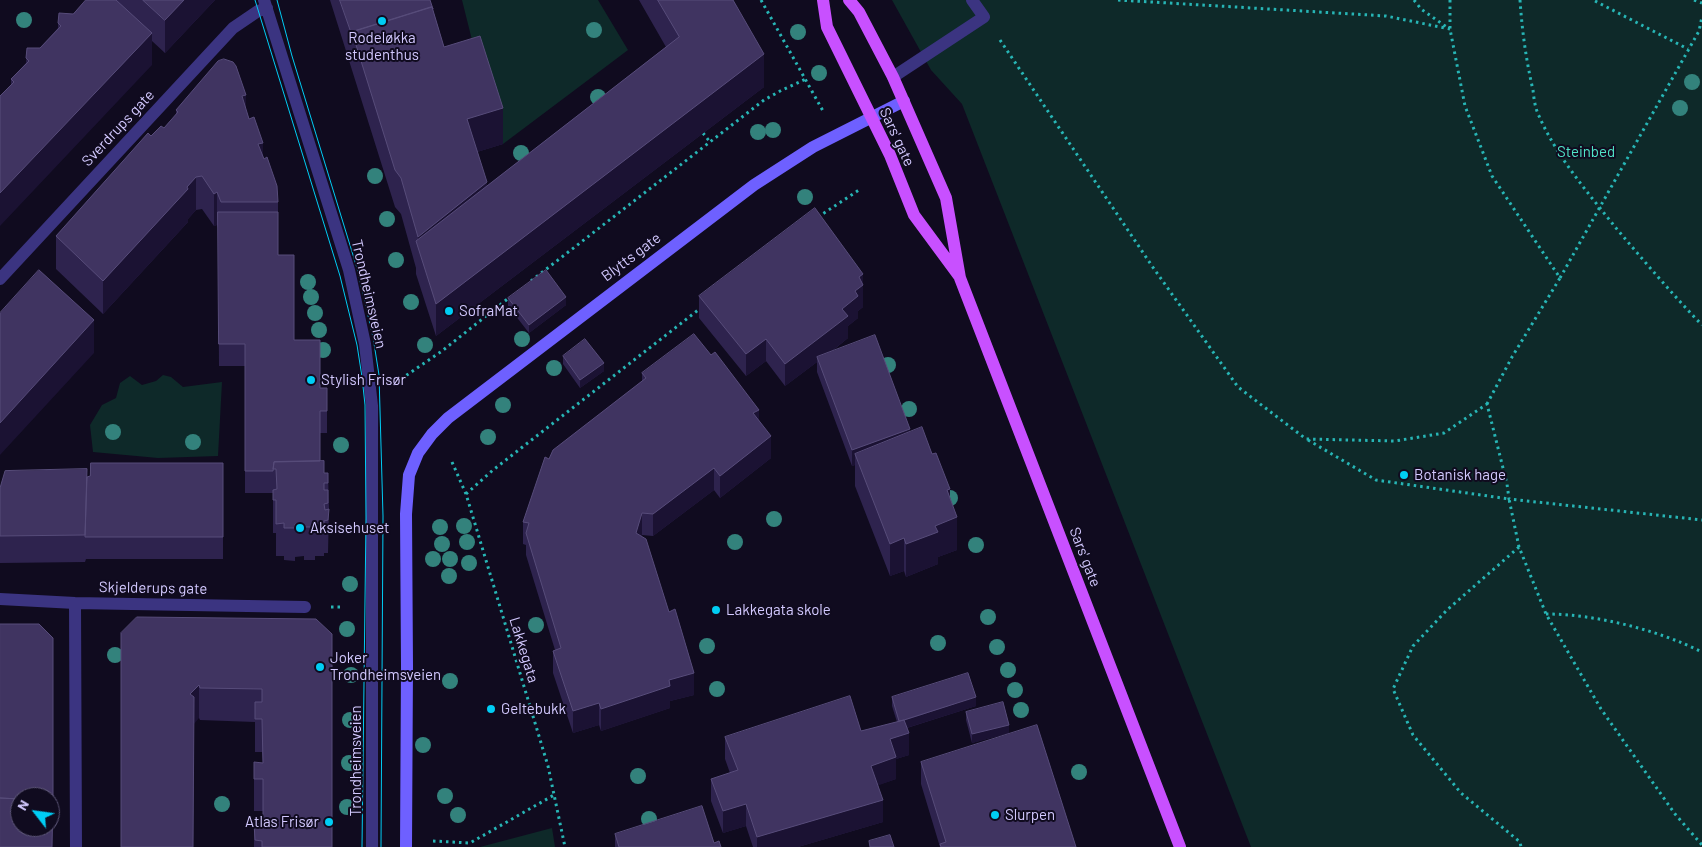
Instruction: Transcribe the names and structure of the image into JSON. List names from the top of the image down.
{
  "streets": {
    "main road": ["Sars' gate"],
    "street": [
      "Sverdrups gate",
      "Blytts gate",
      "Trondheimsveien",
      "Skjelderups gate"
    ],
    "path": ["Lakkegata"]
  },
  "crossings": [
    ["Sverdrups gate", "Trondheimsveien"],
    ["Sars' gate", "Blytts gate"]
  ],
  "parks": ["Steinbed"],
  "places": [
    "Rodeløkka studenthus",
    "SofraMat",
    "Stylish Frisør",
    "Botanisk hage",
    "Aksisehuset",
    "Lakkegata skole",
    "Joker Trondheimsveien",
    "Geltebukk",
    "Slurpen",
    "Atlas Frisør"
  ],
  "north": "top left"
}
